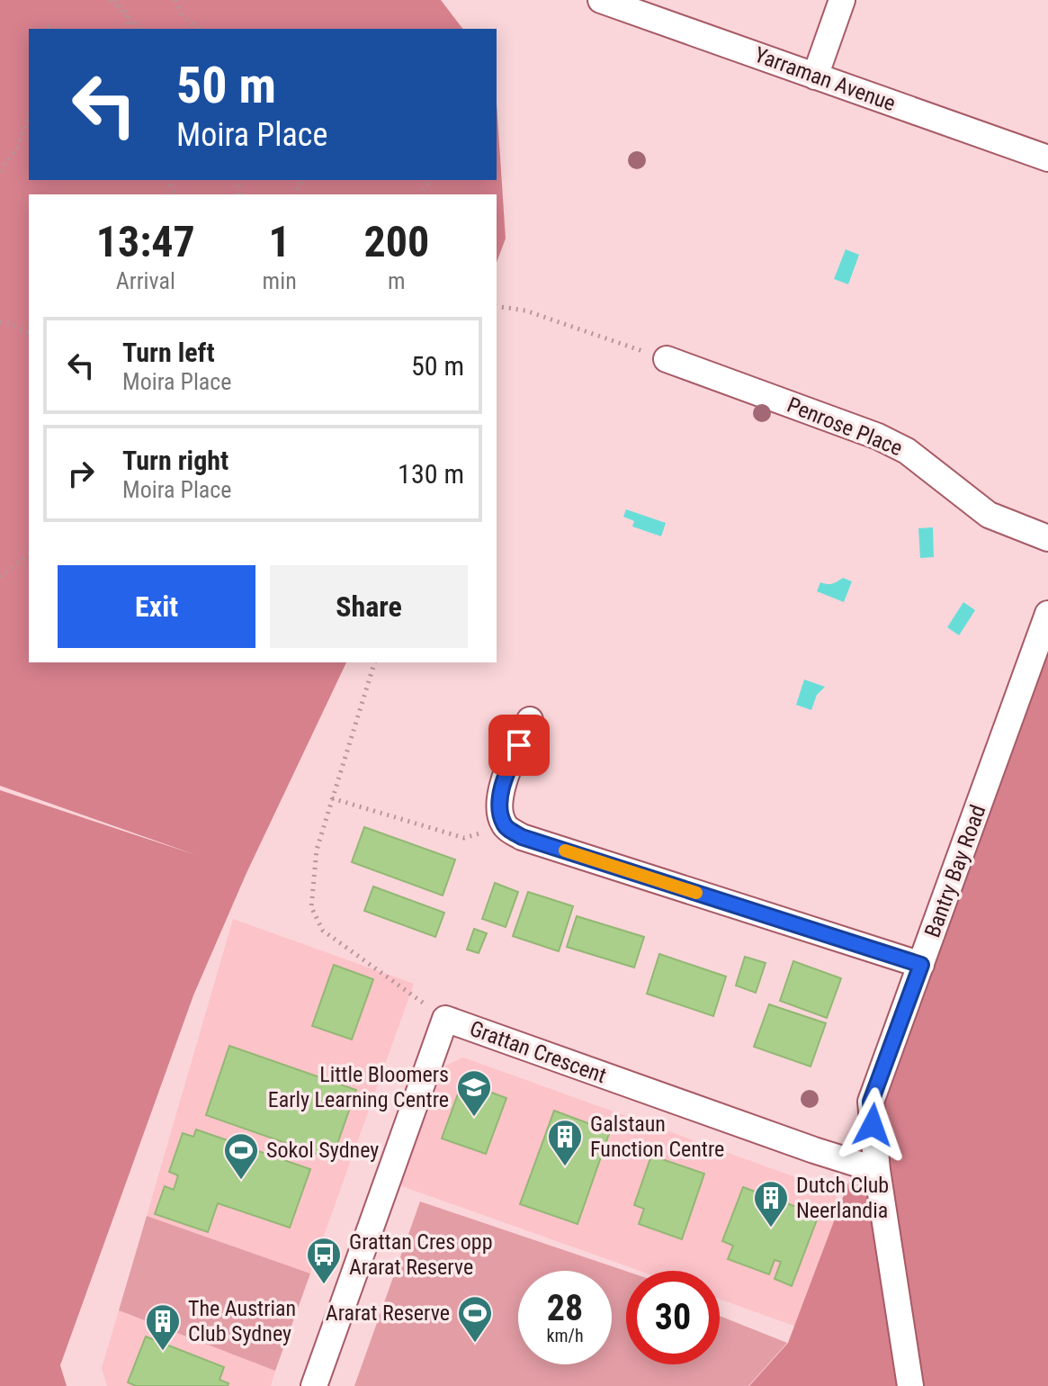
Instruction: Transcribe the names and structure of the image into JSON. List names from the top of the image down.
{
  "streets": {
    "street": [
      "Yarraman Avenue",
      "Penrose Place",
      "Bantry Bay Road",
      "Grattan Crescent"
    ]
  },
  "crossings": [
    ["Bantry Bay Road", "Grattan Crescent"]
  ],
  "places": {
    "school or university": ["Little Bloomers Early Learning Centre"],
    "building": ["Galstaun Function Centre", "Dutch Club Neerlandia", "The Austrian Club Sydney"],
    "sports": ["Sokol Sydney", "Ararat Reserve"],
    "bus stop": ["Grattan Cres opp Ararat Reserve"]
  },
  "page": {
    "turn": ["50 m", "Moira Place"],
    "eta": [
      "13:47",
      "Arrival",
      "1",
      "min",
      "200",
      "m"
    ],
    "list": [
      {
        "name": "Turn left",
        "note": "Moira Place",
        "value": "50 m"
      },
      {
        "name": "Turn right",
        "note": "Moira Place",
        "value": "130 m"
      }
    ],
    "buttons": ["Exit", "Share"],
    "speed": "28 km/h",
    "limit": "30"
  }
}
